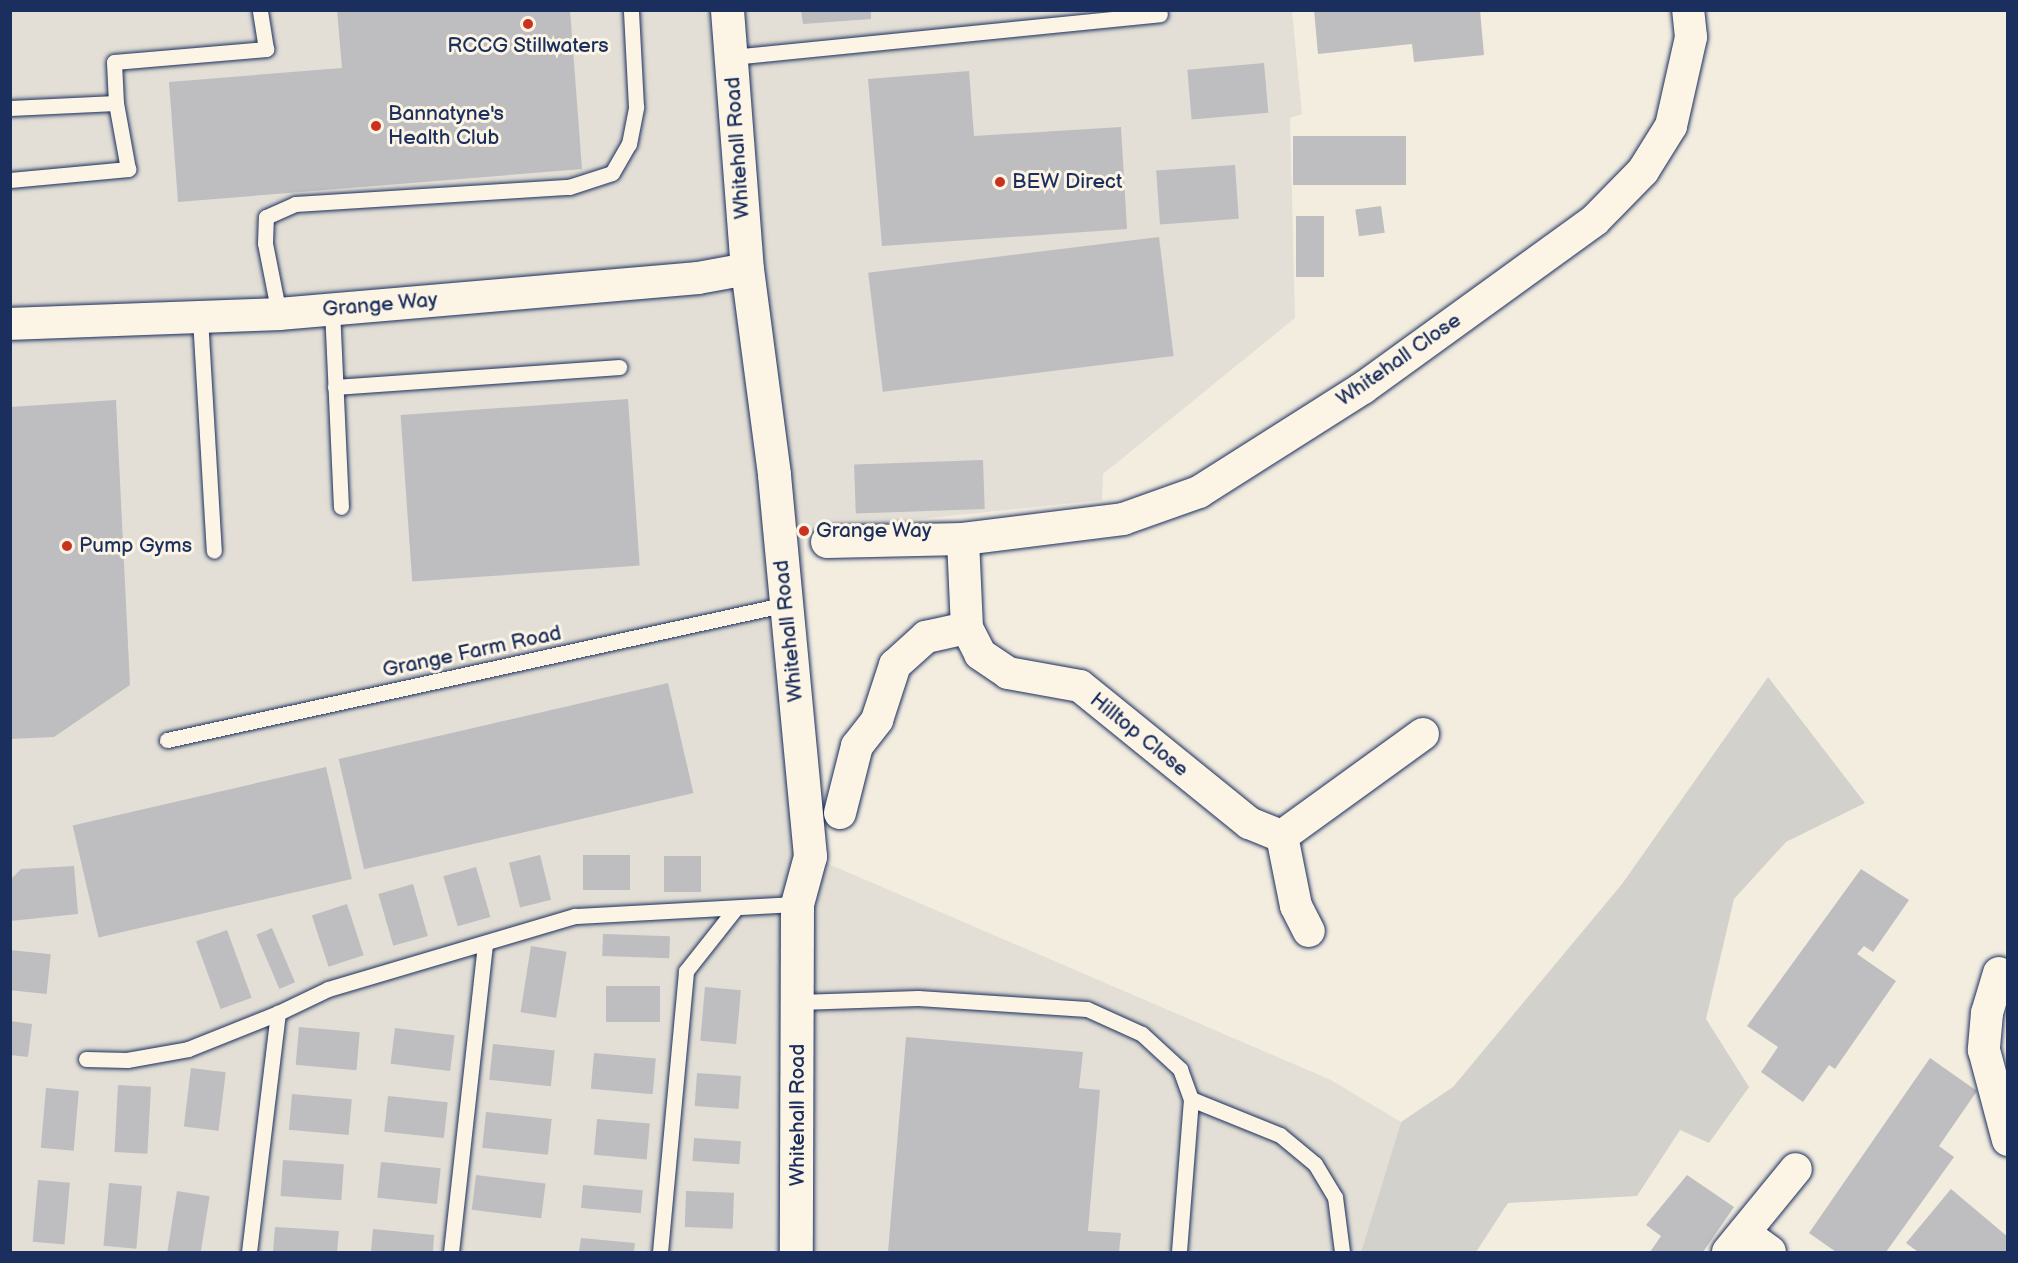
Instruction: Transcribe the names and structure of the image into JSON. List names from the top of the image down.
{
  "streets": {
    "street": [
      "Whitehall Road",
      "Grange Way",
      "Whitehall Close",
      "Hilltop Close"
    ],
    "lane": ["Grange Farm Road"]
  },
  "crossings": [
    ["Whitehall Road", "Grange Way"],
    ["Whitehall Road", "Grange Farm Road"]
  ],
  "places": [
    "RCCG Stillwaters",
    "Bannatyne's Health Club",
    "BEW Direct",
    "Grange Way",
    "Pump Gyms"
  ]
}
